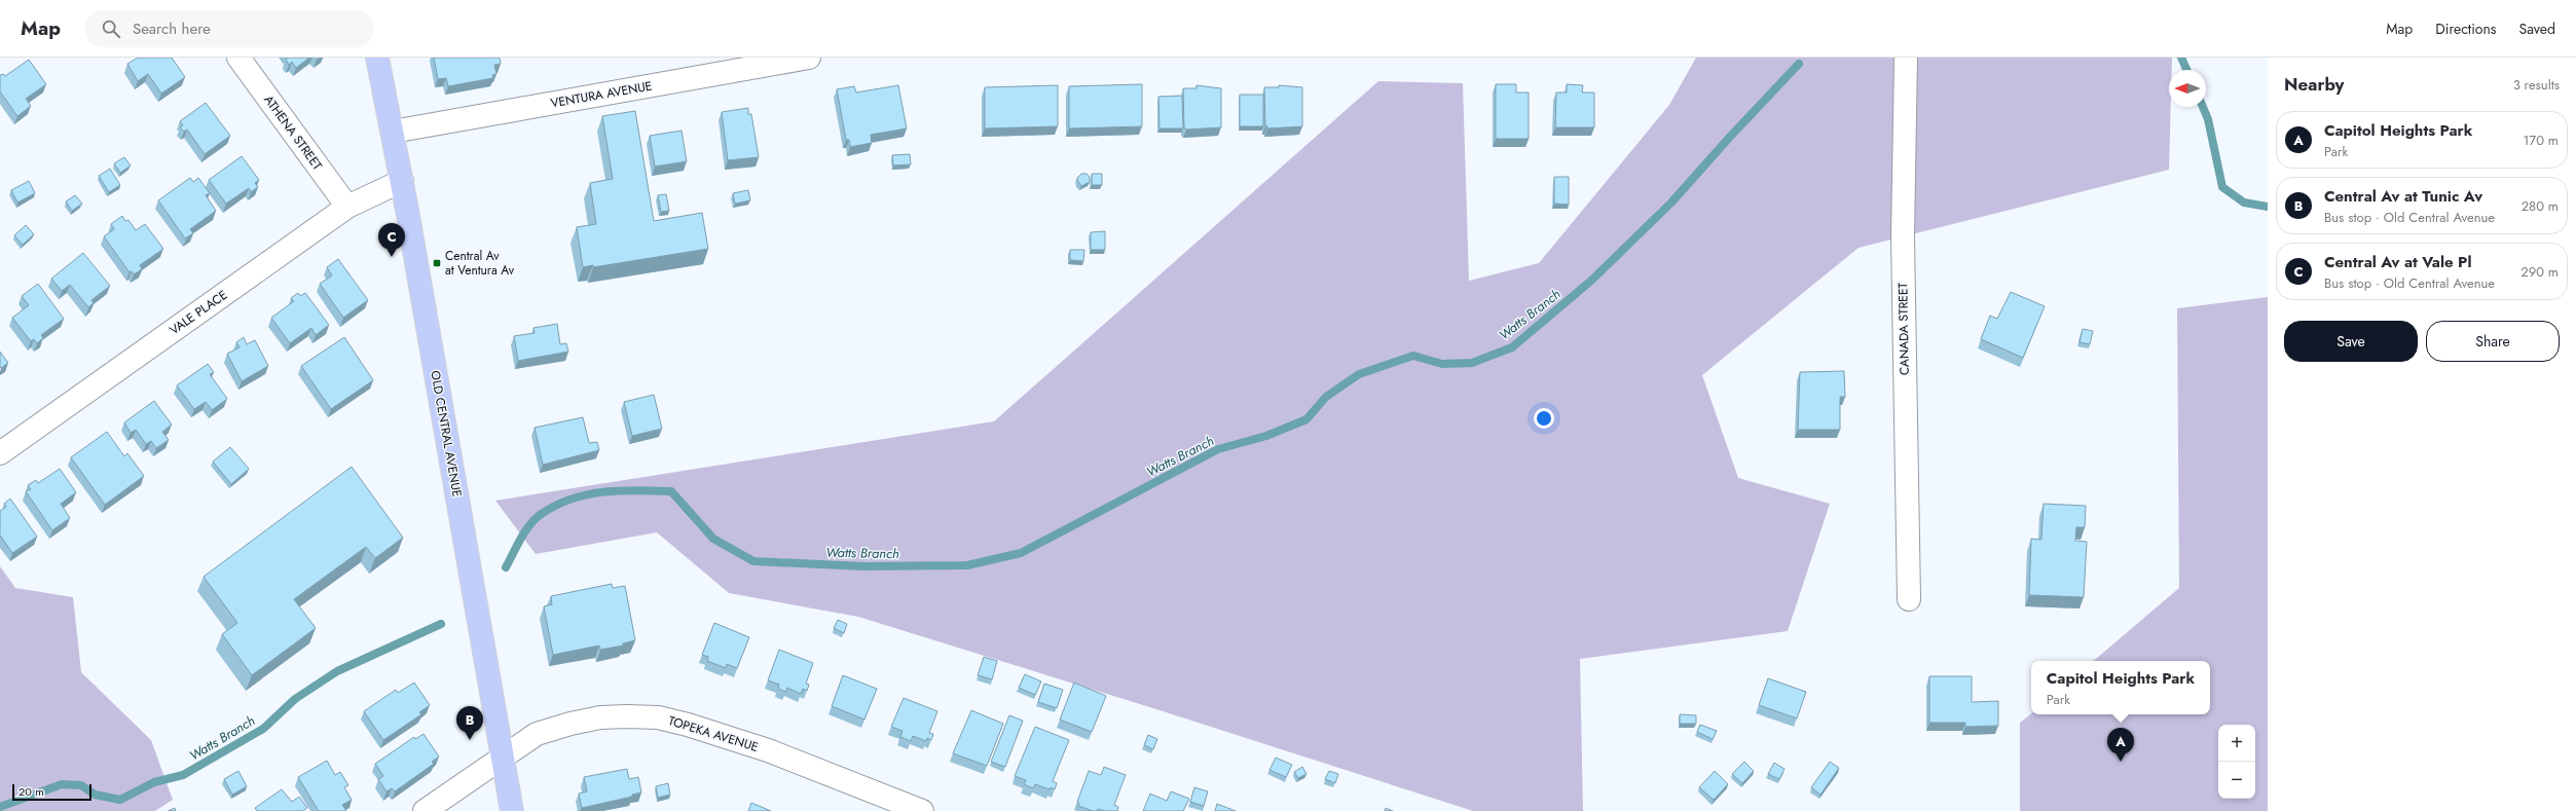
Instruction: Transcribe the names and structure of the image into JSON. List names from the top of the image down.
{
  "streets": {
    "main road": ["OLD CENTRAL AVENUE"],
    "street": [
      "VENTURA AVENUE",
      "ATHENA STREET",
      "VALE PLACE",
      "CANADA STREET",
      "TOPEKA AVENUE"
    ]
  },
  "crossings": [
    ["VENTURA AVENUE", "OLD CENTRAL AVENUE"],
    ["ATHENA STREET", "VALE PLACE"],
    ["VALE PLACE", "OLD CENTRAL AVENUE"],
    ["OLD CENTRAL AVENUE", "TOPEKA AVENUE"]
  ],
  "water": ["Watts Branch"],
  "places": {
    "transit": ["Central Av at Ventura Av"]
  },
  "scale_bar": "20 m",
  "north": "left",
  "page": {
    "header": "Map",
    "search": "Search here",
    "nav": ["Map", "Directions", "Saved"],
    "heading": ["Nearby", "3 results"],
    "list": [
      {
        "mark": "A",
        "name": "Capitol Heights Park",
        "note": "Park",
        "value": "170 m"
      },
      {
        "mark": "B",
        "name": "Central Av at Tunic Av",
        "note": "Bus stop · Old Central Avenue",
        "value": "280 m"
      },
      {
        "mark": "C",
        "name": "Central Av at Vale Pl",
        "note": "Bus stop · Old Central Avenue",
        "value": "290 m"
      }
    ],
    "pins": ["C", "B", "A"],
    "buttons": ["Save", "Share"],
    "popup": ["Capitol Heights Park", "Park"],
    "map_buttons": ["+", "−"],
    "scale": "20 m"
  }
}
